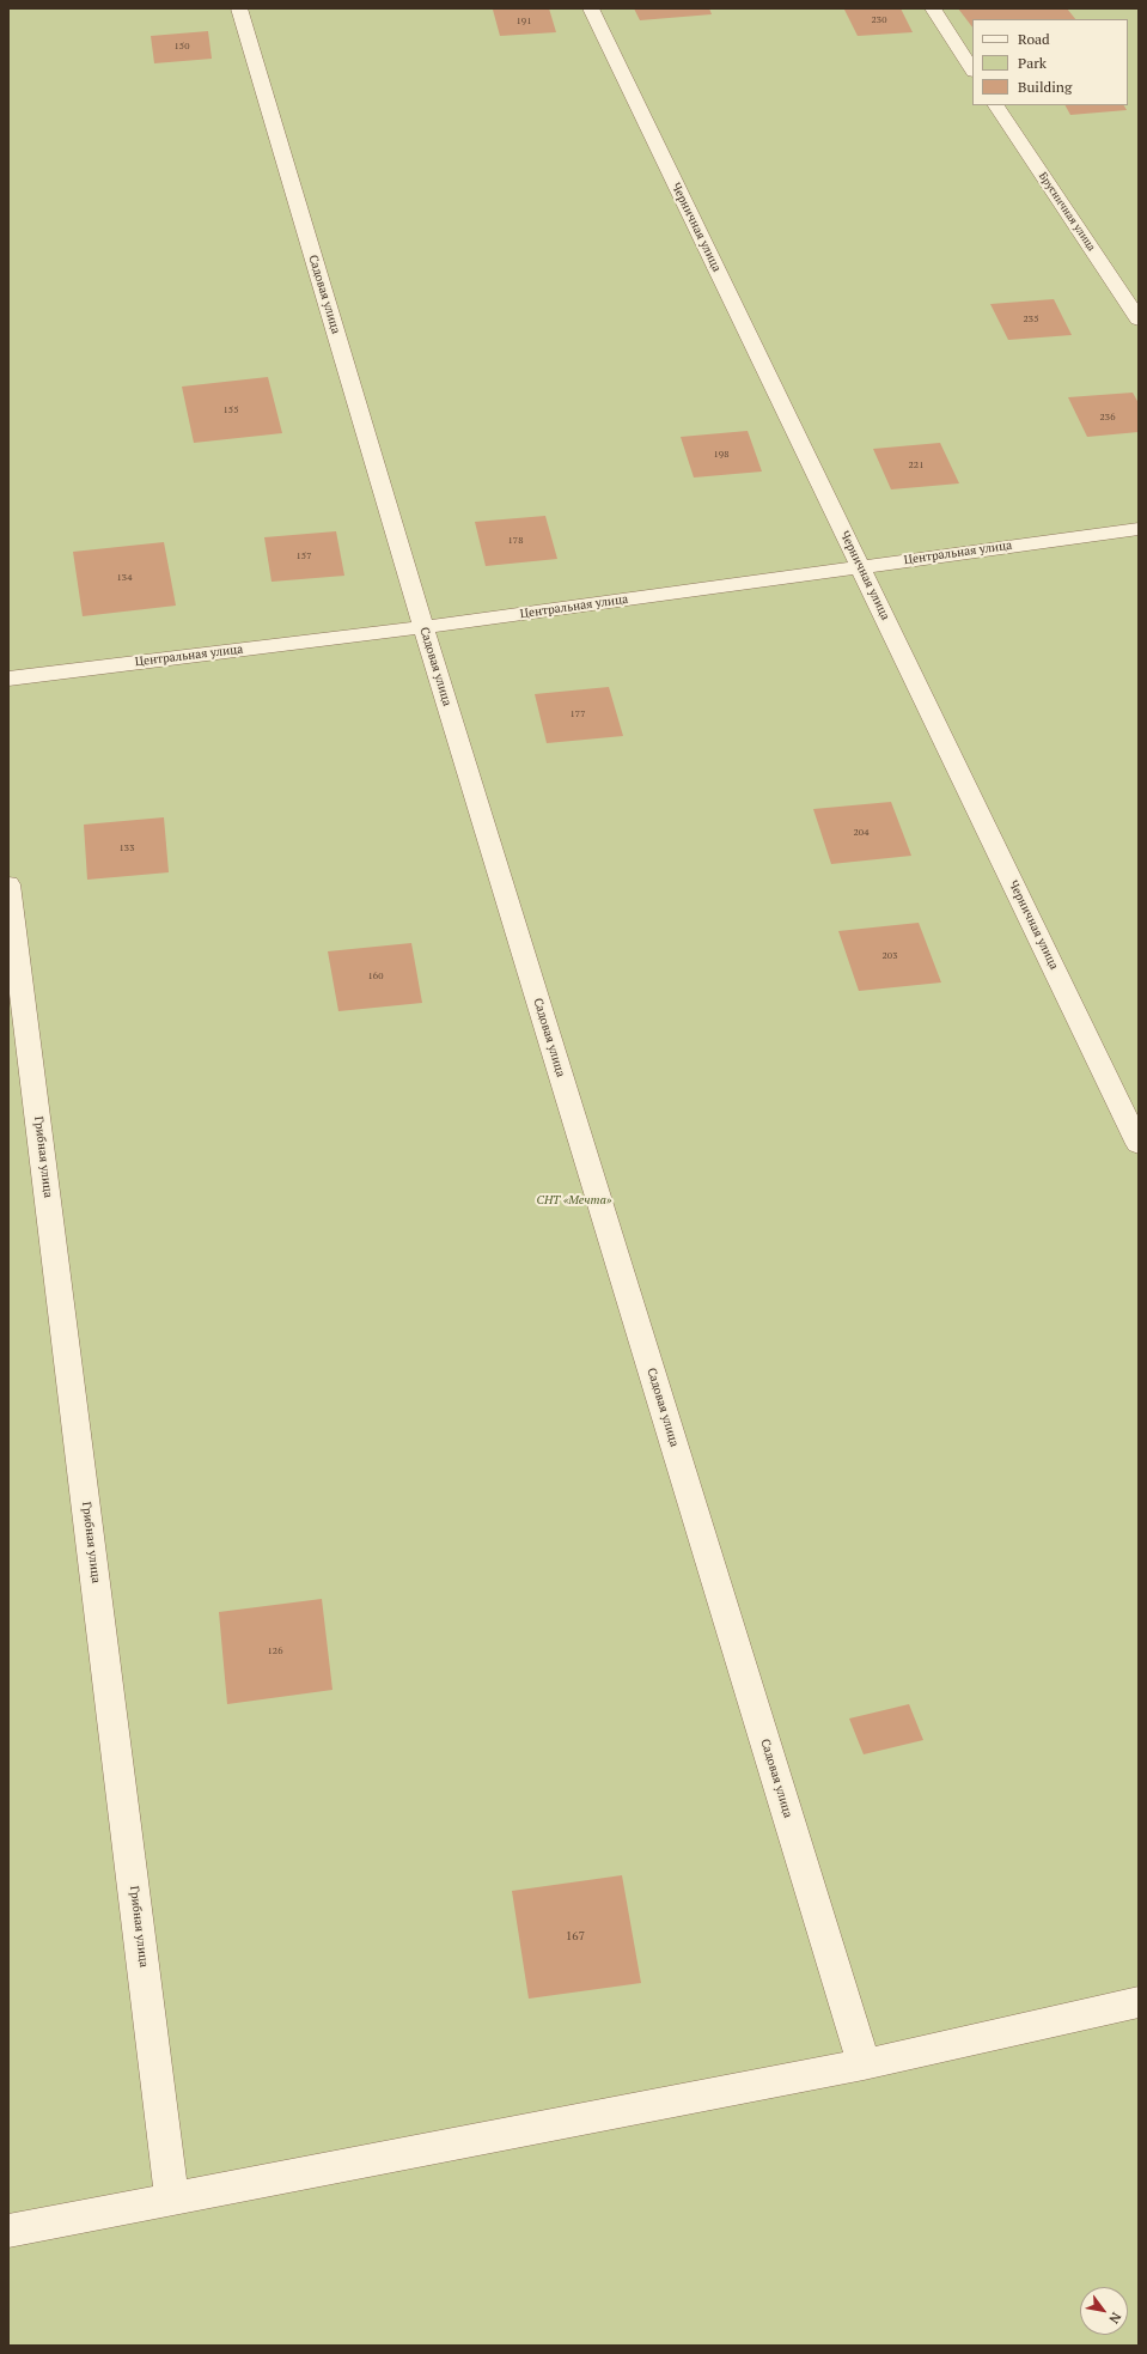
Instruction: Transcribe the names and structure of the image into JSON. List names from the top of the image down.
{
  "streets": {
    "street": [
      "Брусничная улица",
      "Черничная улица",
      "Садовая улица",
      "Центральная улица",
      "Грибная улица"
    ]
  },
  "crossings": [
    ["Черничная улица", "Центральная улица"],
    ["Садовая улица", "Центральная улица"]
  ],
  "parks": ["СНТ «Мечта»"],
  "house_numbers": [
    "230",
    "191",
    "150",
    "235",
    "155",
    "236",
    "198",
    "221",
    "178",
    "157",
    "134",
    "177",
    "204",
    "133",
    "203",
    "160",
    "126",
    "167"
  ],
  "legend": ["Road", "Park", "Building"],
  "north": "bottom right"
}
